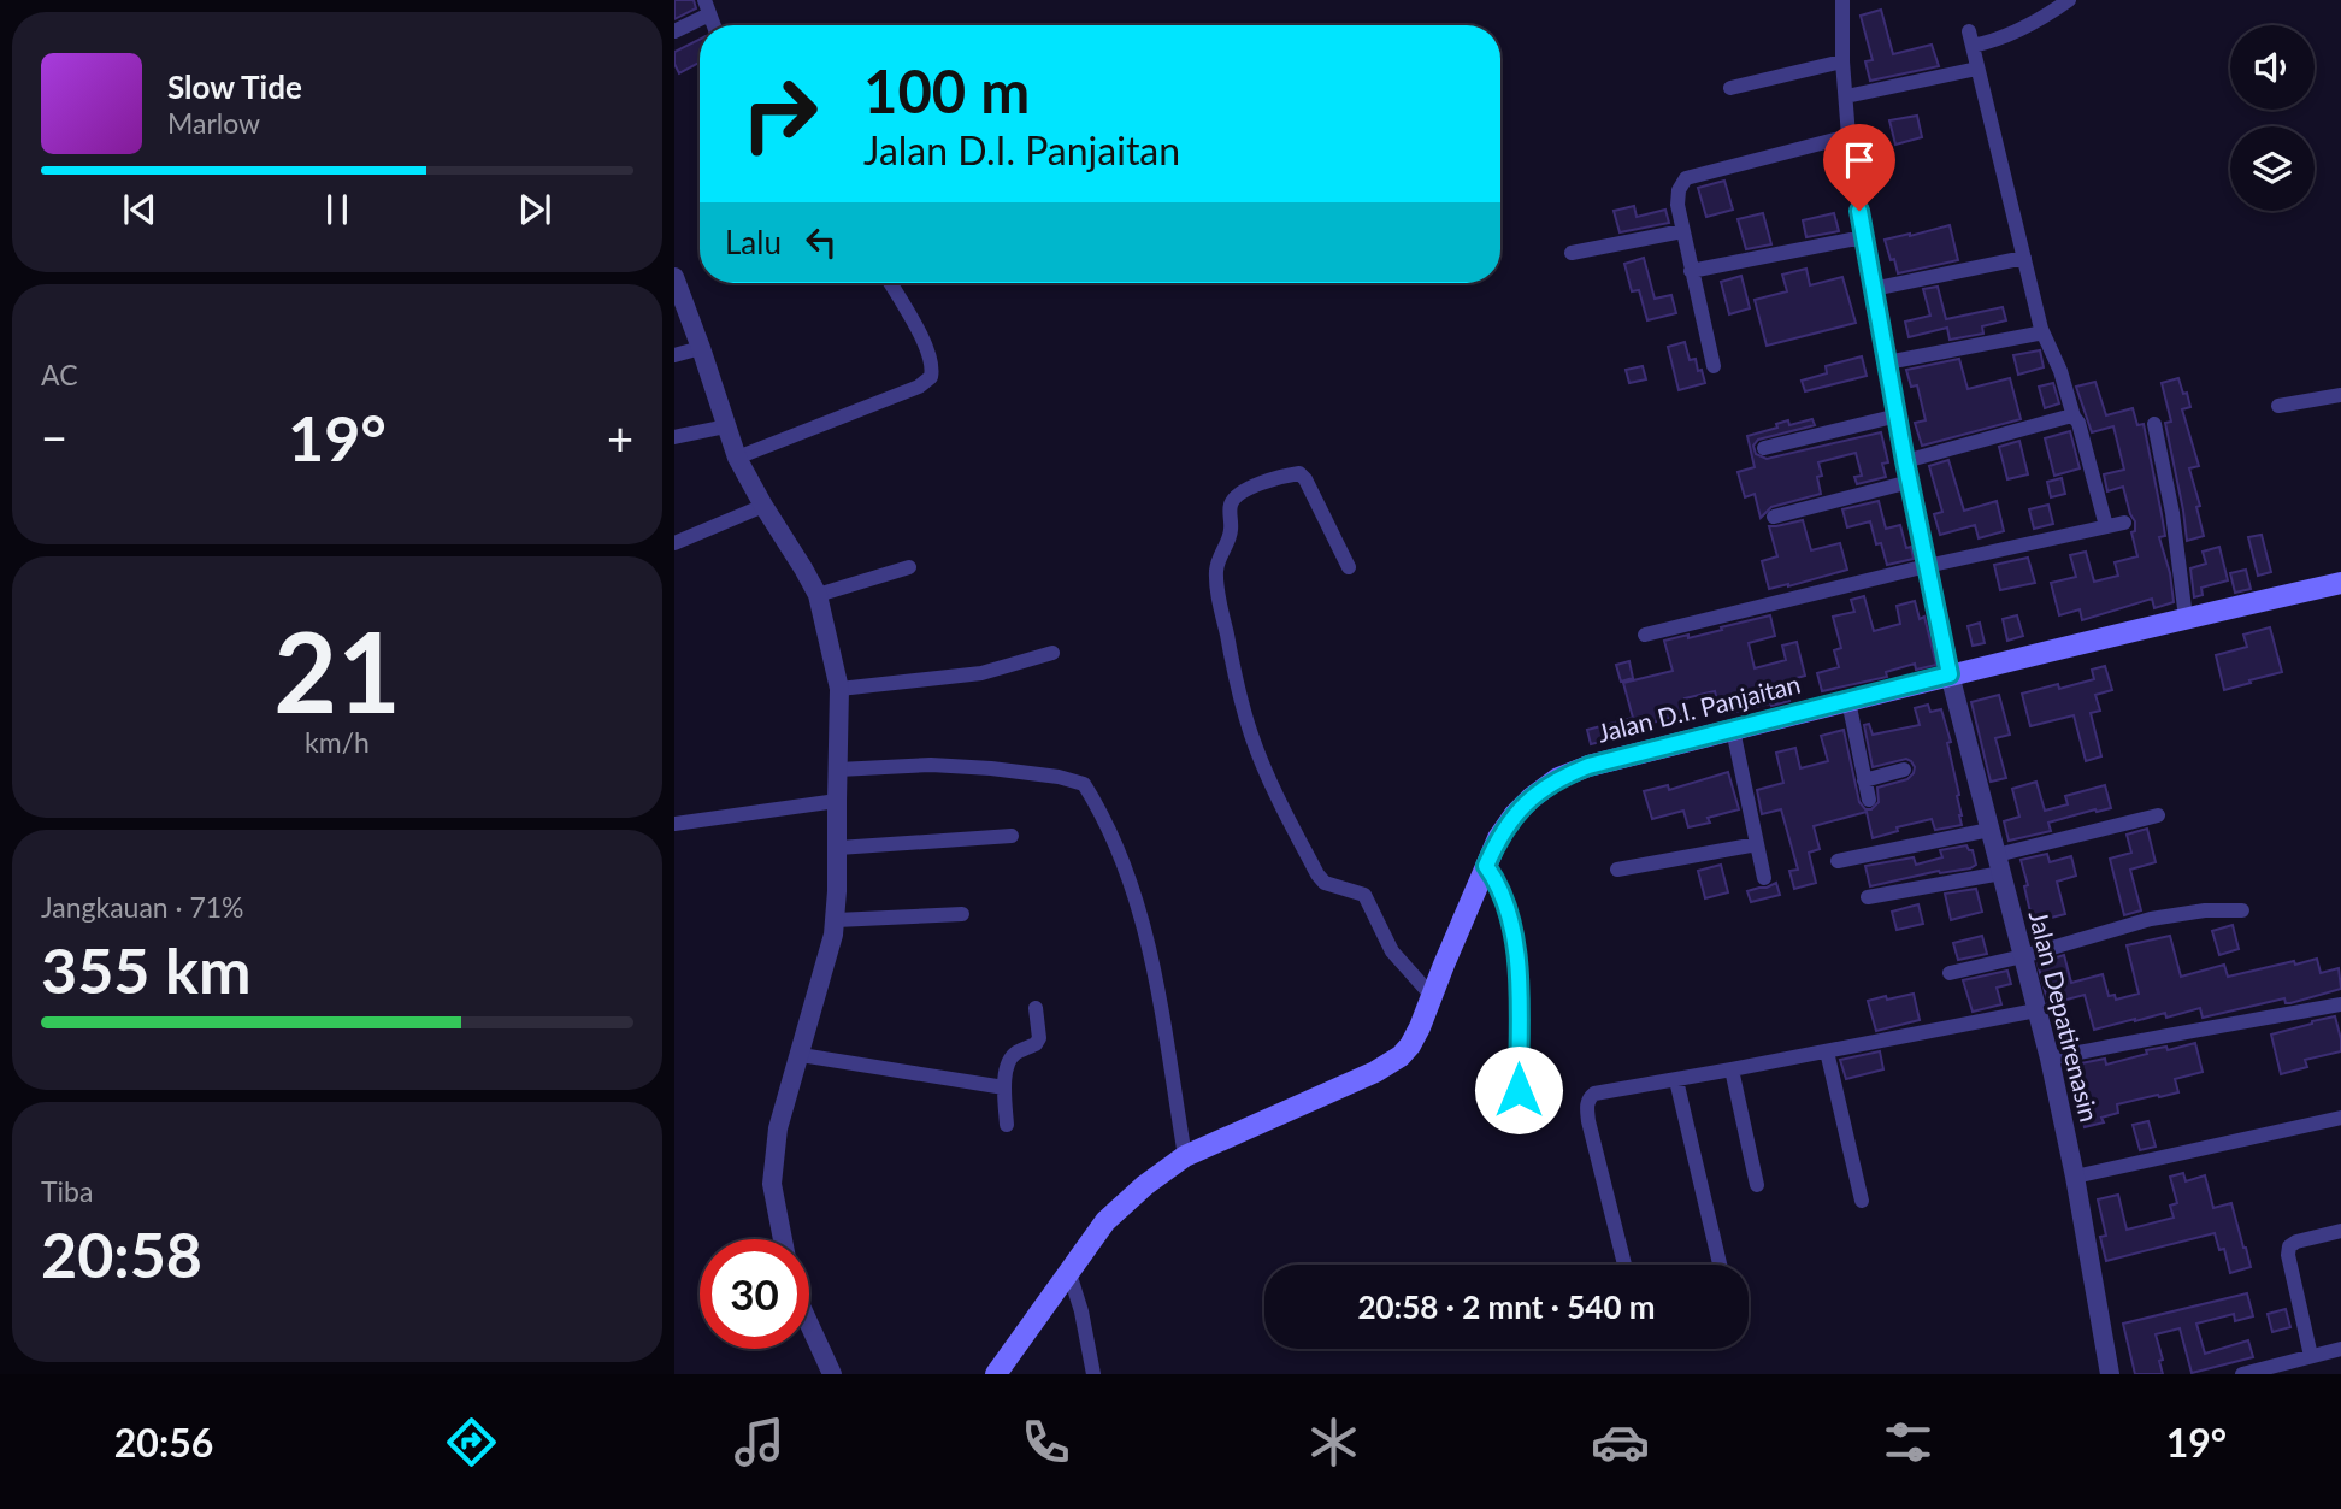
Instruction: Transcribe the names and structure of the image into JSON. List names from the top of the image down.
{
  "streets": {
    "main road": ["Jalan D.I. Panjaitan"],
    "street": ["Jalan Depatirenasin"]
  },
  "crossings": [
    ["Jalan D.I. Panjaitan", "Jalan Depatirenasin"]
  ],
  "page": {
    "turn": ["100 m", "Jalan D.I. Panjaitan"],
    "song": ["Slow Tide", "Marlow"],
    "then": "Lalu",
    "tile": [
      "AC",
      ["21", "km/h"],
      ["Jangkauan · 71%", "355 km"],
      ["Tiba", "20:58"]
    ],
    "heat": ["−", "19°", "+"],
    "limit": "30",
    "trip": "20:58 · 2 mnt · 540 m",
    "tabs": ["20:56", "19°"]
  }
}
